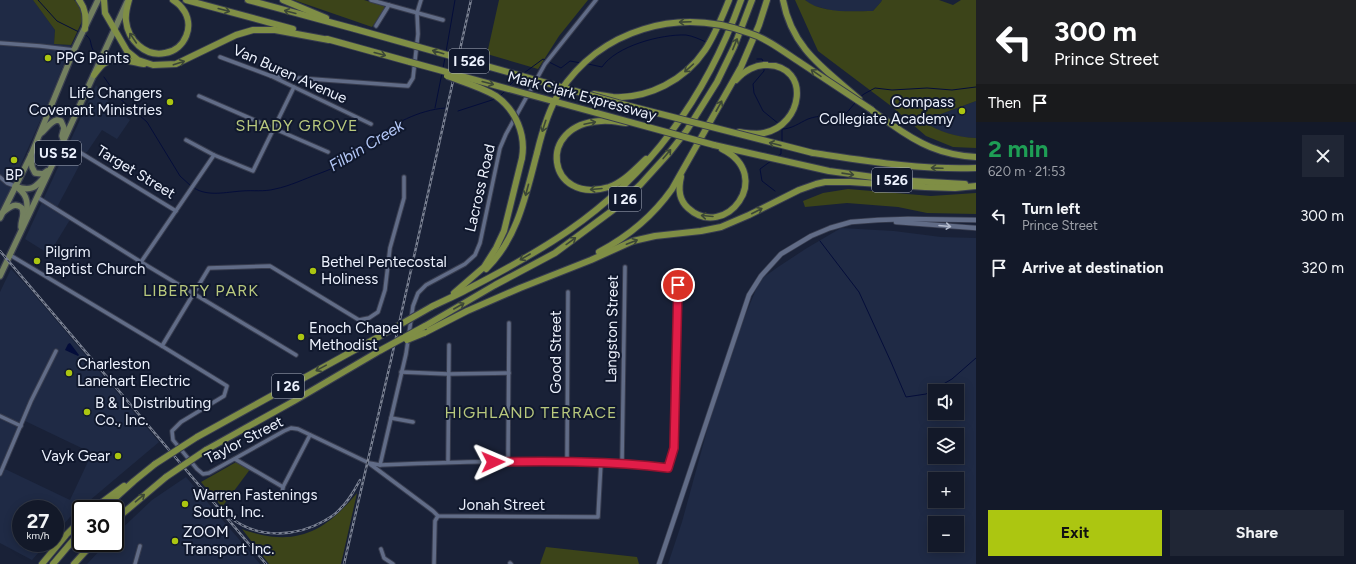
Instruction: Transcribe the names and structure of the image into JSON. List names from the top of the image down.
{
  "streets": {
    "highway": ["I 526", "Mark Clark Expressway", "I 26"],
    "main road": ["US 52"],
    "street": [
      "Van Buren Avenue",
      "Target Street",
      "Lacross Road",
      "Langston Street",
      "Good Street",
      "Taylor Street",
      "Jonah Street"
    ]
  },
  "crossings": [
    ["US 52", "Target Street"],
    ["US 52", "Taylor Street"],
    ["Lacross Road", "Taylor Street"],
    ["Langston Street", "Taylor Street"],
    ["Good Street", "Taylor Street"],
    ["Taylor Street", "Jonah Street"]
  ],
  "districts": ["SHADY GROVE", "LIBERTY PARK", "HIGHLAND TERRACE"],
  "water": ["Filbin Creek"],
  "places": [
    "PPG Paints",
    "Life Changers Covenant Ministries",
    "Compass Collegiate Academy",
    "BP",
    "Pilgrim Baptist Church",
    "Bethel Pentecostal Holiness",
    "Enoch Chapel Methodist",
    "Charleston Lanehart Electric",
    "B & L Distributing Co., Inc.",
    "Vayk Gear",
    "Warren Fastenings South, Inc.",
    "ZOOM Transport Inc."
  ],
  "page": {
    "turn": ["300 m", "Prince Street"],
    "then": "Then",
    "heading": ["2 min", "620 m · 21:53"],
    "list": [
      {
        "name": "Turn left",
        "note": "Prince Street",
        "value": "300 m"
      },
      {
        "name": "Arrive at destination",
        "value": "320 m"
      }
    ],
    "map_buttons": ["+", "−"],
    "speed": "27 km/h",
    "limit": "30",
    "buttons": ["Exit", "Share"]
  }
}
